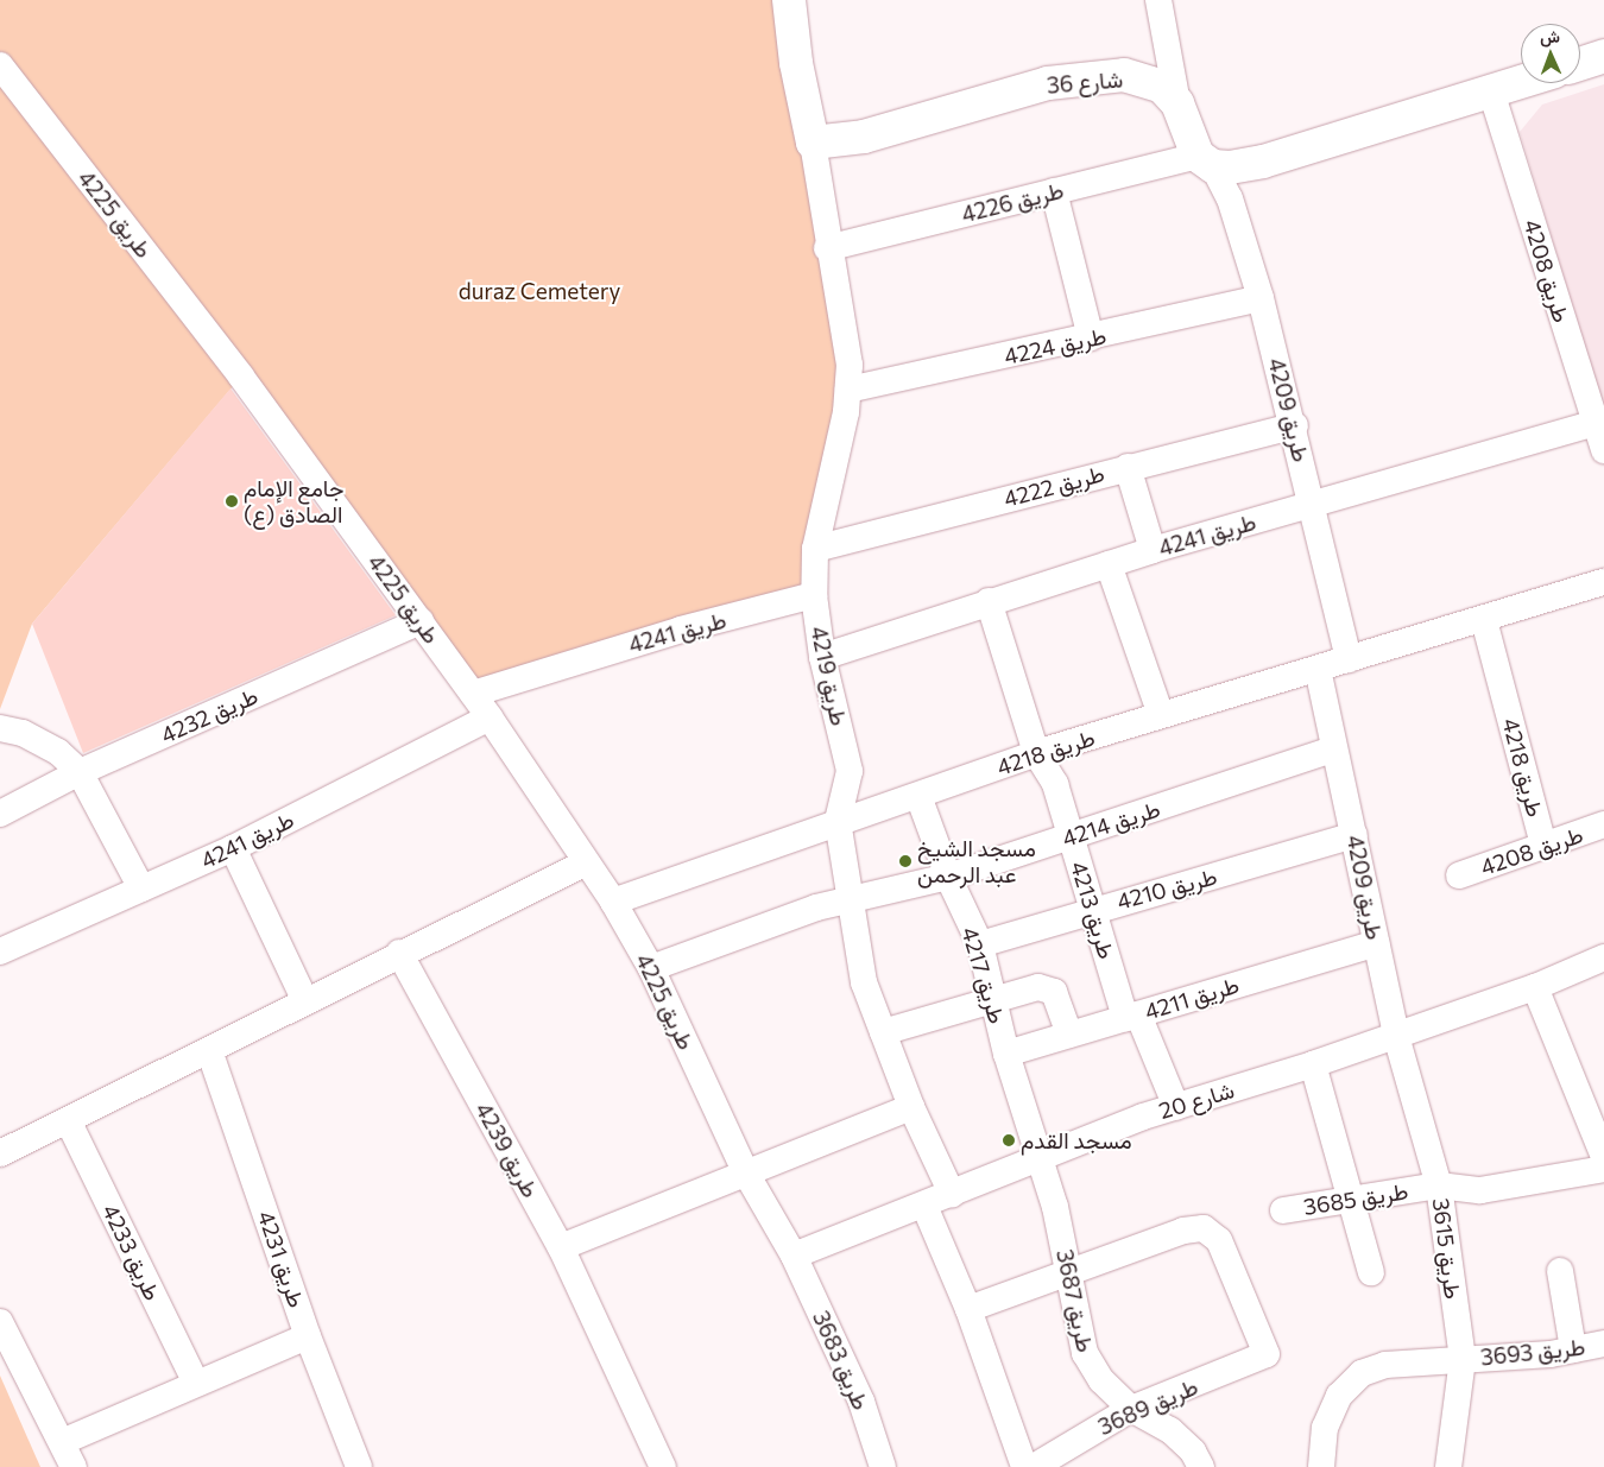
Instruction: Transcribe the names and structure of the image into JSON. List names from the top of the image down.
{
  "streets": {
    "street": [
      "شارع 36",
      "طريق 4226",
      "طريق 4225",
      "طريق 4208",
      "طريق 4224",
      "طريق 4209",
      "طريق 4222",
      "طريق 4241",
      "طريق 4219",
      "طريق 4232",
      "طريق 4218",
      "طريق 4214",
      "طريق 4210",
      "طريق 4213",
      "طريق 4217",
      "طريق 4211",
      "شارع 20",
      "طريق 4239",
      "طريق 3685",
      "طريق 3615",
      "طريق 4233",
      "طريق 4231",
      "طريق 3687",
      "طريق 3693",
      "طريق 3683",
      "طريق 3689"
    ]
  },
  "crossings": [
    ["شارع 36", "طريق 4226"],
    ["شارع 36", "طريق 4209"],
    ["شارع 36", "طريق 4219"],
    ["طريق 4226", "طريق 4209"],
    ["طريق 4226", "طريق 4219"],
    ["طريق 4225", "طريق 4241"],
    ["طريق 4225", "طريق 4232"],
    ["طريق 4225", "طريق 4218"],
    ["طريق 4225", "طريق 4214"],
    ["طريق 4225", "شارع 20"],
    ["طريق 4225", "طريق 3683"],
    ["طريق 4208", "طريق 4241"],
    ["طريق 4208", "طريق 4218"],
    ["طريق 4224", "طريق 4209"],
    ["طريق 4224", "طريق 4219"],
    ["طريق 4209", "طريق 4222"],
    ["طريق 4209", "طريق 4241"],
    ["طريق 4209", "طريق 4218"],
    ["طريق 4209", "طريق 4214"],
    ["طريق 4209", "طريق 4210"],
    ["طريق 4209", "طريق 4211"],
    ["طريق 4209", "شارع 20"],
    ["طريق 4209", "طريق 3615"],
    ["طريق 4222", "طريق 4219"],
    ["طريق 4241", "طريق 4219"],
    ["طريق 4241", "طريق 4213"],
    ["طريق 4219", "طريق 4218"],
    ["طريق 4219", "طريق 4214"],
    ["طريق 4219", "شارع 20"],
    ["طريق 4218", "طريق 4213"],
    ["طريق 4218", "طريق 4217"],
    ["طريق 4214", "طريق 4213"],
    ["طريق 4214", "طريق 4217"],
    ["طريق 4210", "طريق 4213"],
    ["طريق 4210", "طريق 4217"],
    ["طريق 4213", "طريق 4211"],
    ["طريق 4213", "شارع 20"],
    ["طريق 4217", "طريق 4211"],
    ["طريق 4217", "شارع 20"],
    ["طريق 4217", "طريق 3687"],
    ["شارع 20", "طريق 3615"],
    ["شارع 20", "طريق 3687"],
    ["شارع 20", "طريق 3683"],
    ["طريق 3685", "طريق 3615"],
    ["طريق 3615", "طريق 3693"],
    ["طريق 3687", "طريق 3689"]
  ],
  "parks": ["duraz Cemetery"],
  "places": ["جامع الإمام الصادق (ع)", "مسجد الشيخ عبد الرحمن", "مسجد القدم"],
  "north": "top"
}
